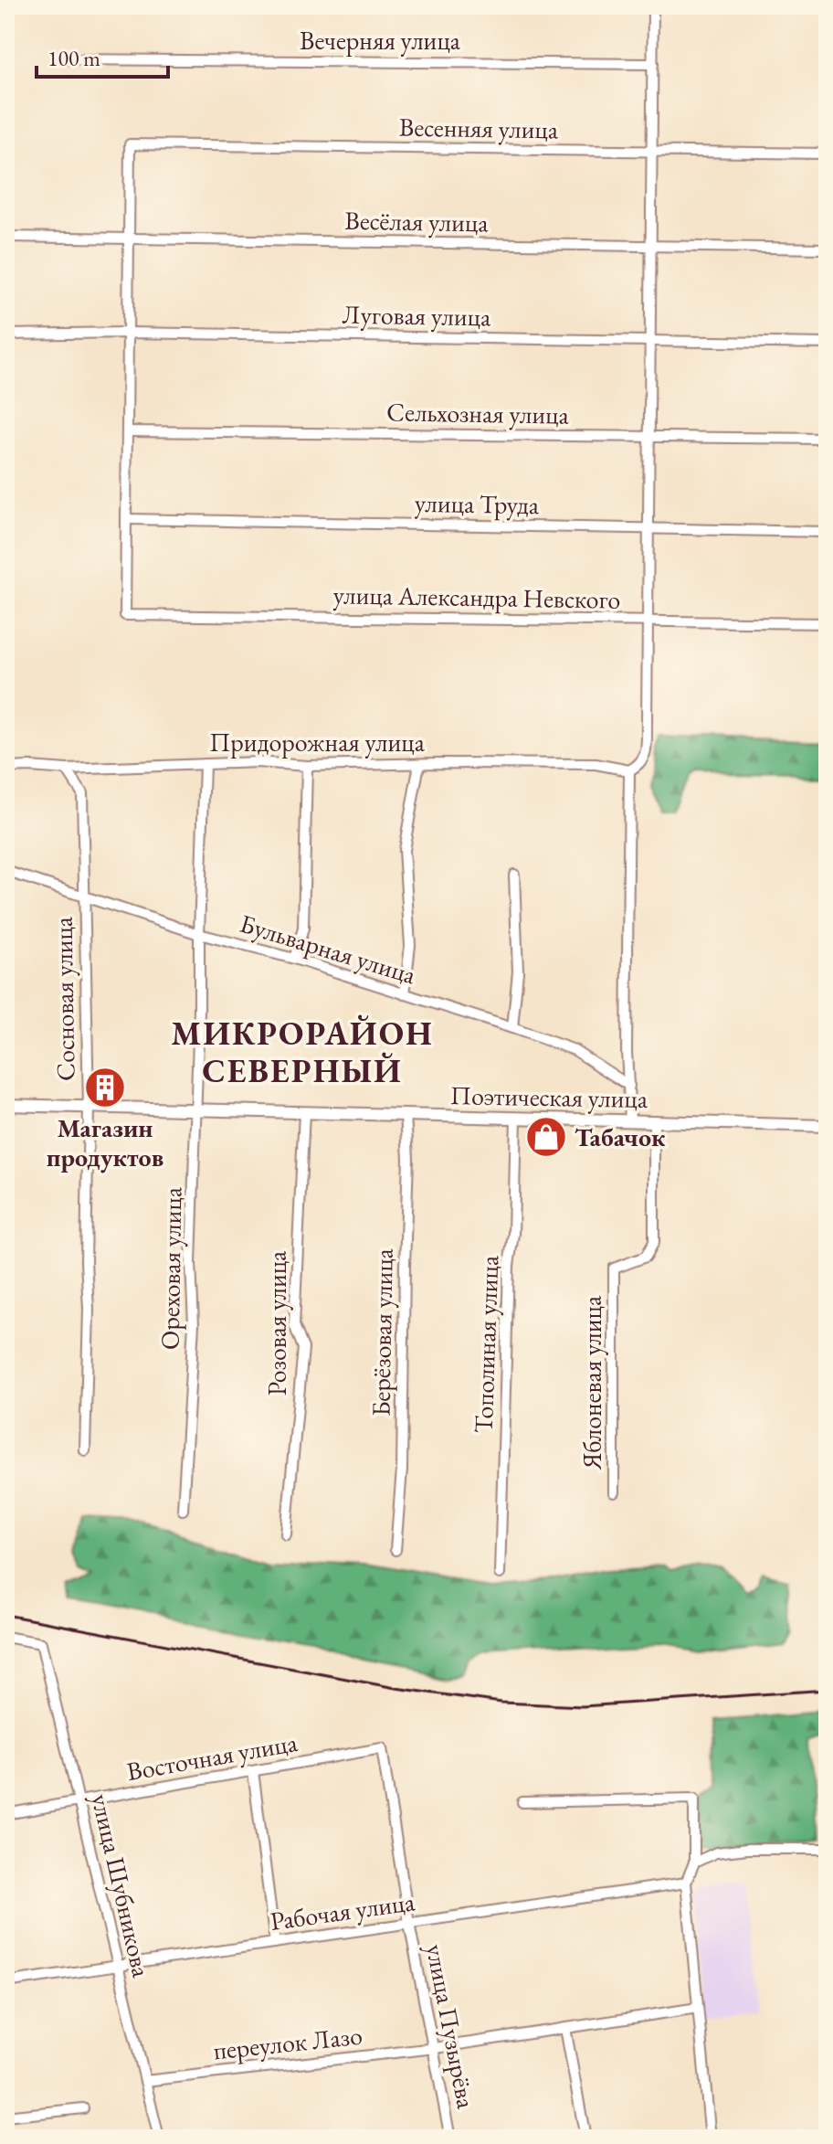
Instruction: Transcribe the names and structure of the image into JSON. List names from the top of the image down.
{
  "streets": {
    "street": [
      "Вечерняя улица",
      "Весенняя улица",
      "Весёлая улица",
      "Луговая улица",
      "Сельхозная улица",
      "улица Труда",
      "улица Александра Невского",
      "Придорожная улица",
      "Бульварная улица",
      "Сосновая улица",
      "Поэтическая улица",
      "Ореховая улица",
      "Розовая улица",
      "Берёзовая улица",
      "Тополиная улица",
      "Яблоневая улица",
      "Восточная улица",
      "улица Шубникова",
      "Рабочая улица",
      "улица Пузырёва",
      "переулок Лазо"
    ]
  },
  "crossings": [
    ["Весенняя улица", "Весёлая улица"],
    ["улица Труда", "улица Александра Невского"],
    ["Придорожная улица", "Сосновая улица"],
    ["Придорожная улица", "Ореховая улица"],
    ["Бульварная улица", "Сосновая улица"],
    ["Бульварная улица", "Ореховая улица"],
    ["Сосновая улица", "Поэтическая улица"],
    ["Поэтическая улица", "Ореховая улица"],
    ["Поэтическая улица", "Розовая улица"],
    ["Поэтическая улица", "Берёзовая улица"],
    ["Поэтическая улица", "Тополиная улица"],
    ["Поэтическая улица", "Яблоневая улица"],
    ["Восточная улица", "улица Шубникова"],
    ["Восточная улица", "улица Пузырёва"],
    ["улица Шубникова", "Рабочая улица"],
    ["улица Шубникова", "переулок Лазо"],
    ["Рабочая улица", "улица Пузырёва"],
    ["улица Пузырёва", "переулок Лазо"]
  ],
  "districts": ["МИКРОРАЙОН СЕВЕРНЫЙ"],
  "places": {
    "building": ["Магазин продуктов"],
    "shop": ["Табачок"]
  },
  "scale_bar": "100 m"
}
